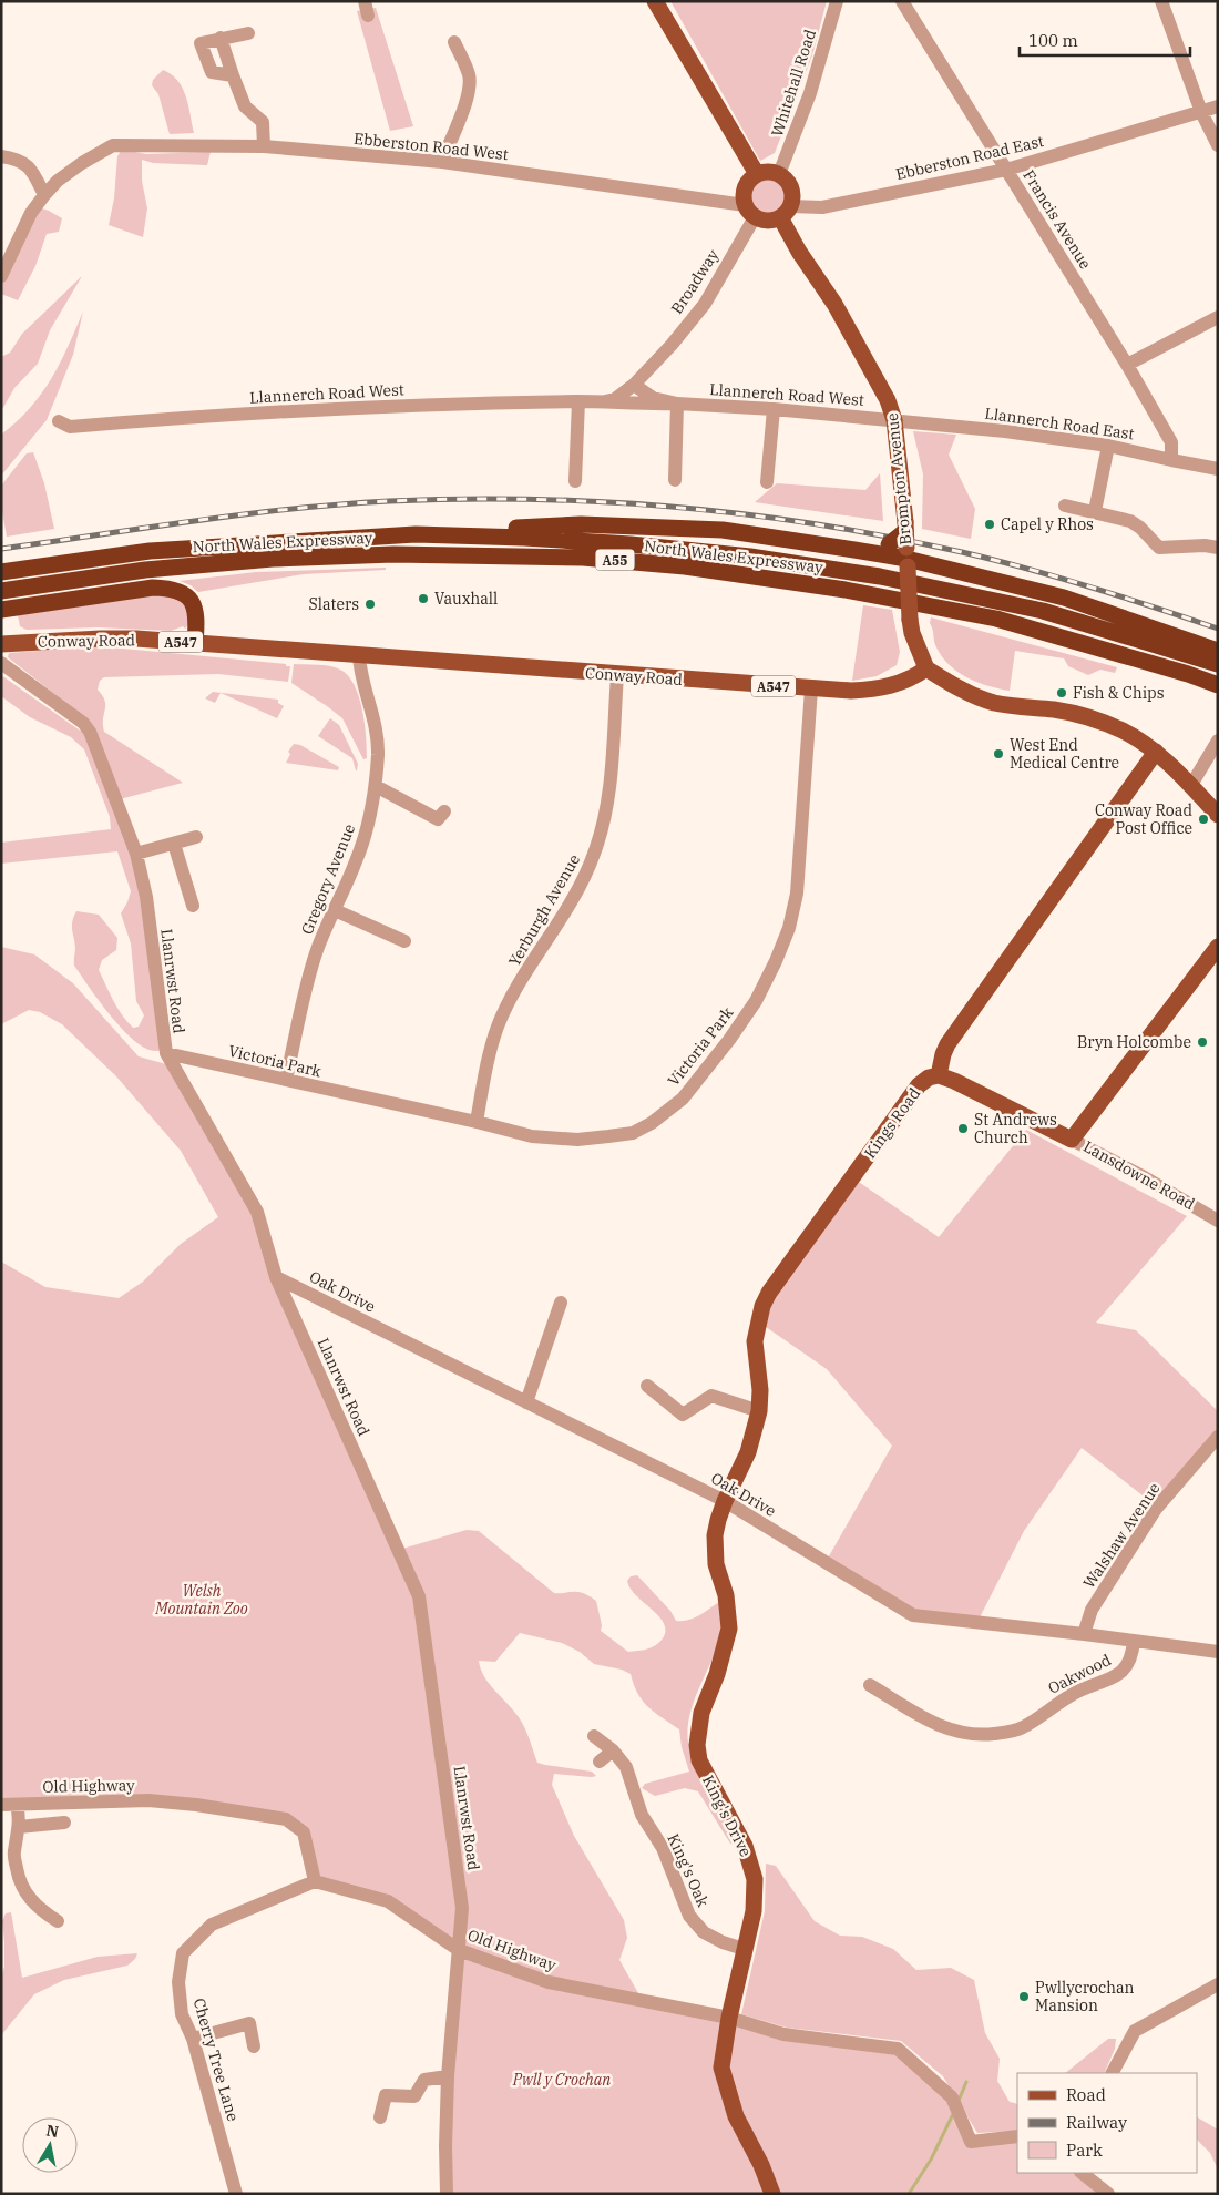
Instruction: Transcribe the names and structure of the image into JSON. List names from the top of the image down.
{
  "streets": {
    "highway": ["North Wales Expressway", "A55"],
    "main road": [
      "Brompton Avenue",
      "Conway Road",
      "A547",
      "Kings Road",
      "Lansdowne Road",
      "King's Drive"
    ],
    "street": [
      "Whitehall Road",
      "Ebberston Road West",
      "Ebberston Road East",
      "Francis Avenue",
      "Broadway",
      "Llannerch Road West",
      "Llannerch Road East",
      "Gregory Avenue",
      "Yerburgh Avenue",
      "Llanrwst Road",
      "Victoria Park",
      "Oak Drive",
      "Walshaw Avenue",
      "Oakwood",
      "Old Highway",
      "King's Oak",
      "Cherry Tree Lane"
    ]
  },
  "crossings": [
    ["Whitehall Road", "Ebberston Road West"],
    ["Whitehall Road", "Ebberston Road East"],
    ["Whitehall Road", "Broadway"],
    ["Whitehall Road", "Brompton Avenue"],
    ["Ebberston Road West", "Ebberston Road East"],
    ["Ebberston Road West", "Broadway"],
    ["Ebberston Road West", "Brompton Avenue"],
    ["Ebberston Road East", "Francis Avenue"],
    ["Ebberston Road East", "Broadway"],
    ["Ebberston Road East", "Brompton Avenue"],
    ["Francis Avenue", "Llannerch Road East"],
    ["Broadway", "Llannerch Road West"],
    ["Broadway", "Brompton Avenue"],
    ["Llannerch Road West", "Llannerch Road East"],
    ["Llannerch Road West", "Brompton Avenue"],
    ["Llannerch Road East", "Brompton Avenue"],
    ["Brompton Avenue", "Conway Road"],
    ["Conway Road", "Gregory Avenue"],
    ["Conway Road", "Yerburgh Avenue"],
    ["Conway Road", "Victoria Park"],
    ["Gregory Avenue", "Victoria Park"],
    ["Yerburgh Avenue", "Victoria Park"],
    ["Llanrwst Road", "Victoria Park"],
    ["Llanrwst Road", "Oak Drive"],
    ["Llanrwst Road", "Old Highway"],
    ["Kings Road", "Lansdowne Road"],
    ["Kings Road", "Oak Drive"],
    ["Kings Road", "King's Drive"],
    ["Oak Drive", "Walshaw Avenue"],
    ["Oak Drive", "Oakwood"],
    ["Oak Drive", "King's Drive"],
    ["Old Highway", "King's Drive"],
    ["Old Highway", "Cherry Tree Lane"],
    ["King's Drive", "King's Oak"]
  ],
  "parks": ["Welsh Mountain Zoo", "Pwll y Crochan"],
  "places": [
    "Capel y Rhos",
    "Vauxhall",
    "Slaters",
    "Fish & Chips",
    "West End Medical Centre",
    "Conway Road Post Office",
    "Bryn Holcombe",
    "St Andrews Church",
    "Pwllycrochan Mansion"
  ],
  "legend": ["Road", "Railway", "Park"],
  "scale_bar": "100 m",
  "north": "top"
}
